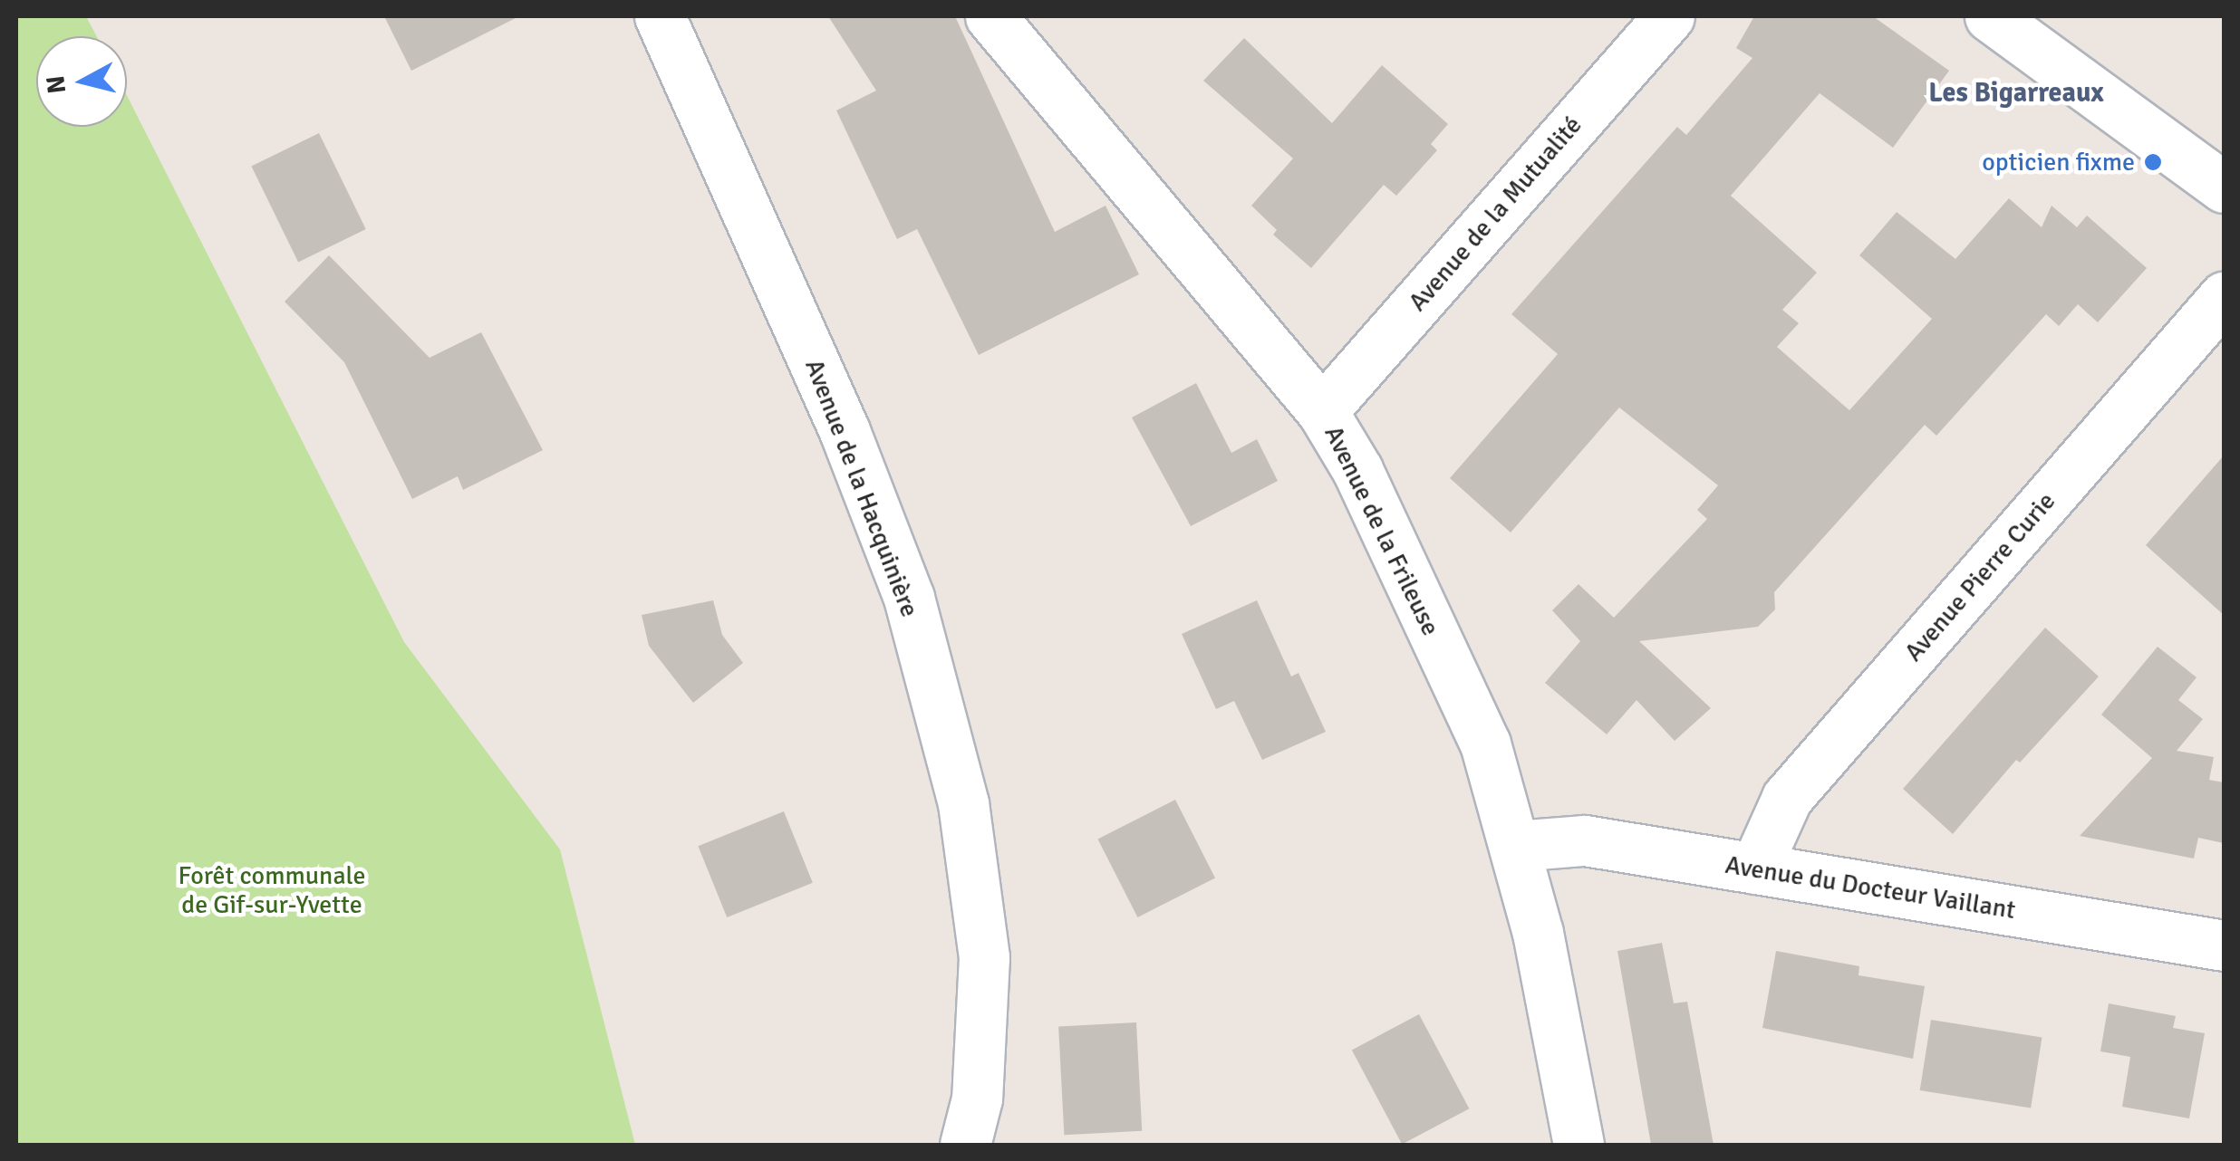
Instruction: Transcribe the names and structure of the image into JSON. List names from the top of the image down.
{
  "streets": {
    "street": [
      "Avenue de la Mutualité",
      "Avenue de la Hacquinière",
      "Avenue de la Frileuse",
      "Avenue Pierre Curie",
      "Avenue du Docteur Vaillant"
    ]
  },
  "crossings": [
    ["Avenue de la Mutualité", "Avenue de la Frileuse"],
    ["Avenue de la Frileuse", "Avenue du Docteur Vaillant"],
    ["Avenue Pierre Curie", "Avenue du Docteur Vaillant"]
  ],
  "districts": ["Les Bigarreaux"],
  "parks": ["Forêt communale de Gif-sur-Yvette"],
  "places": ["opticien fixme"],
  "north": "left"
}
